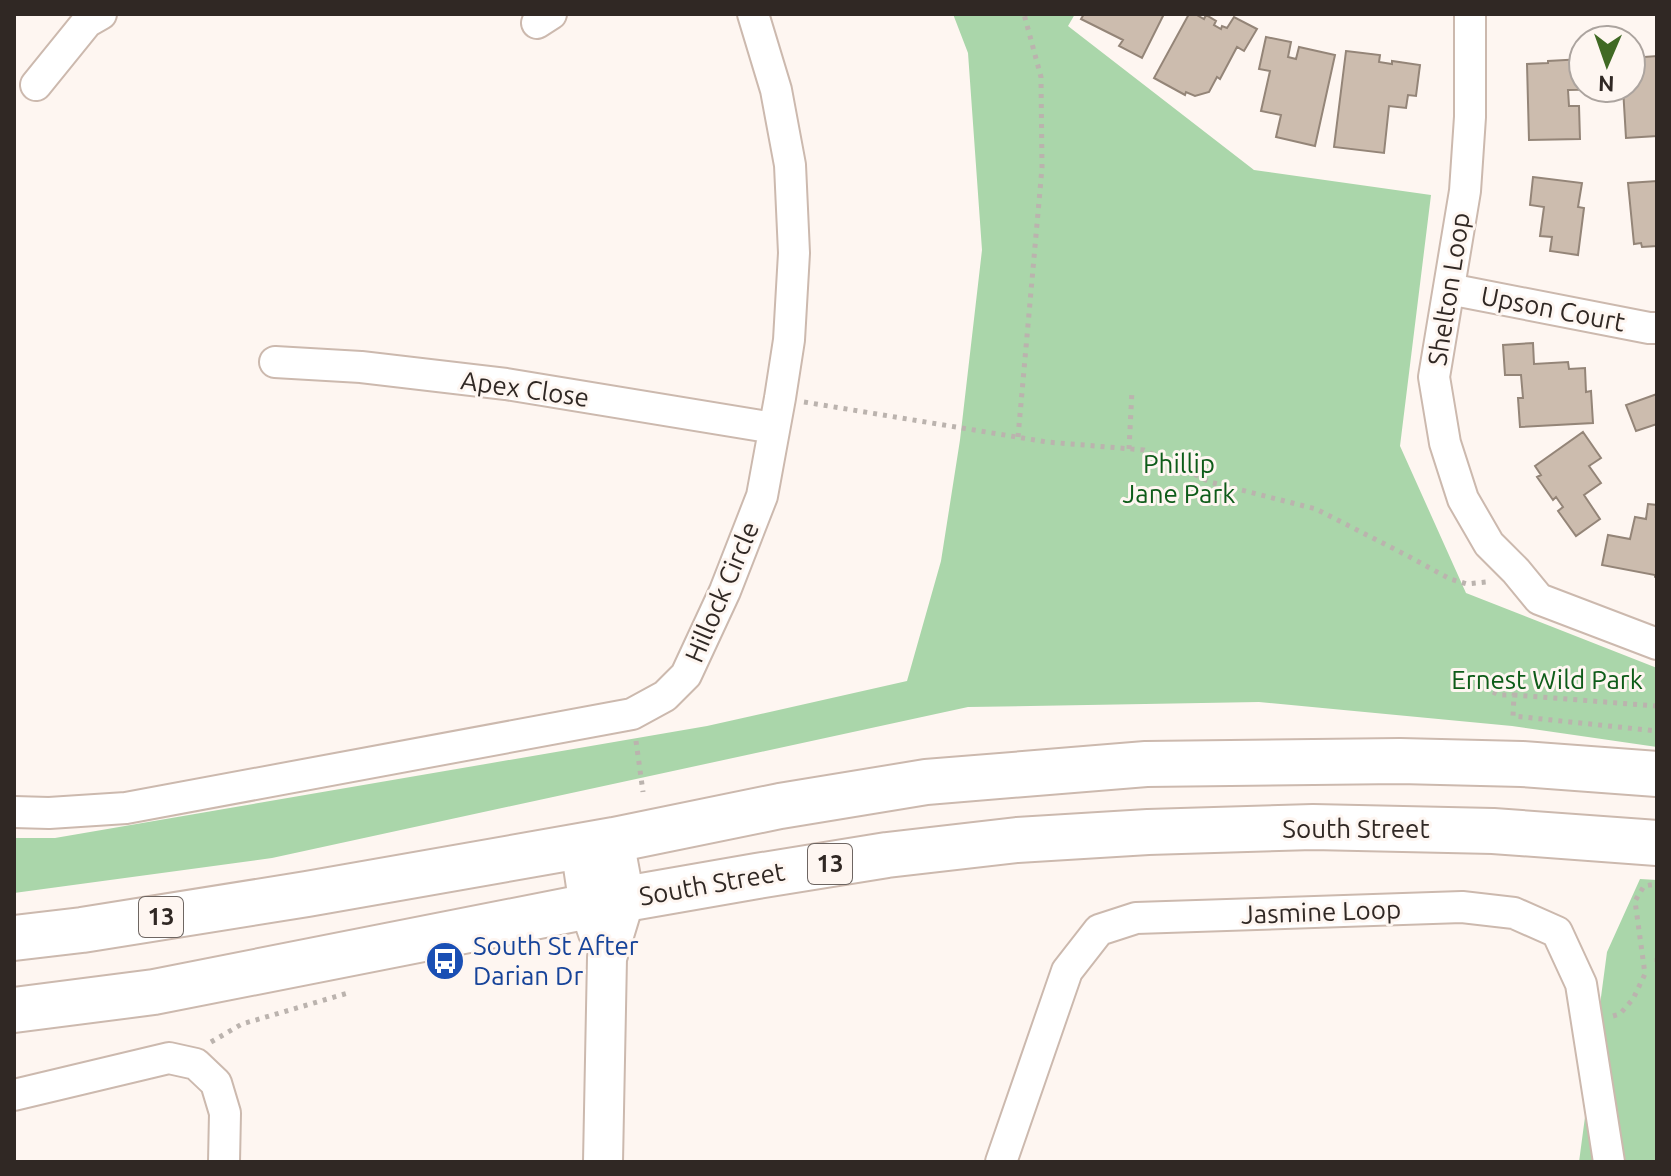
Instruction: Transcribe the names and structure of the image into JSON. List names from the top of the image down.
{
  "streets": {
    "highway": ["South Street", "13"],
    "street": [
      "Shelton Loop",
      "Upson Court",
      "Apex Close",
      "Hillock Circle",
      "Jasmine Loop"
    ]
  },
  "crossings": [
    ["Shelton Loop", "Upson Court"],
    ["Apex Close", "Hillock Circle"]
  ],
  "parks": ["Phillip Jane Park", "Ernest Wild Park"],
  "places": {
    "bus stop": ["South St After Darian Dr"]
  },
  "north": "bottom"
}
